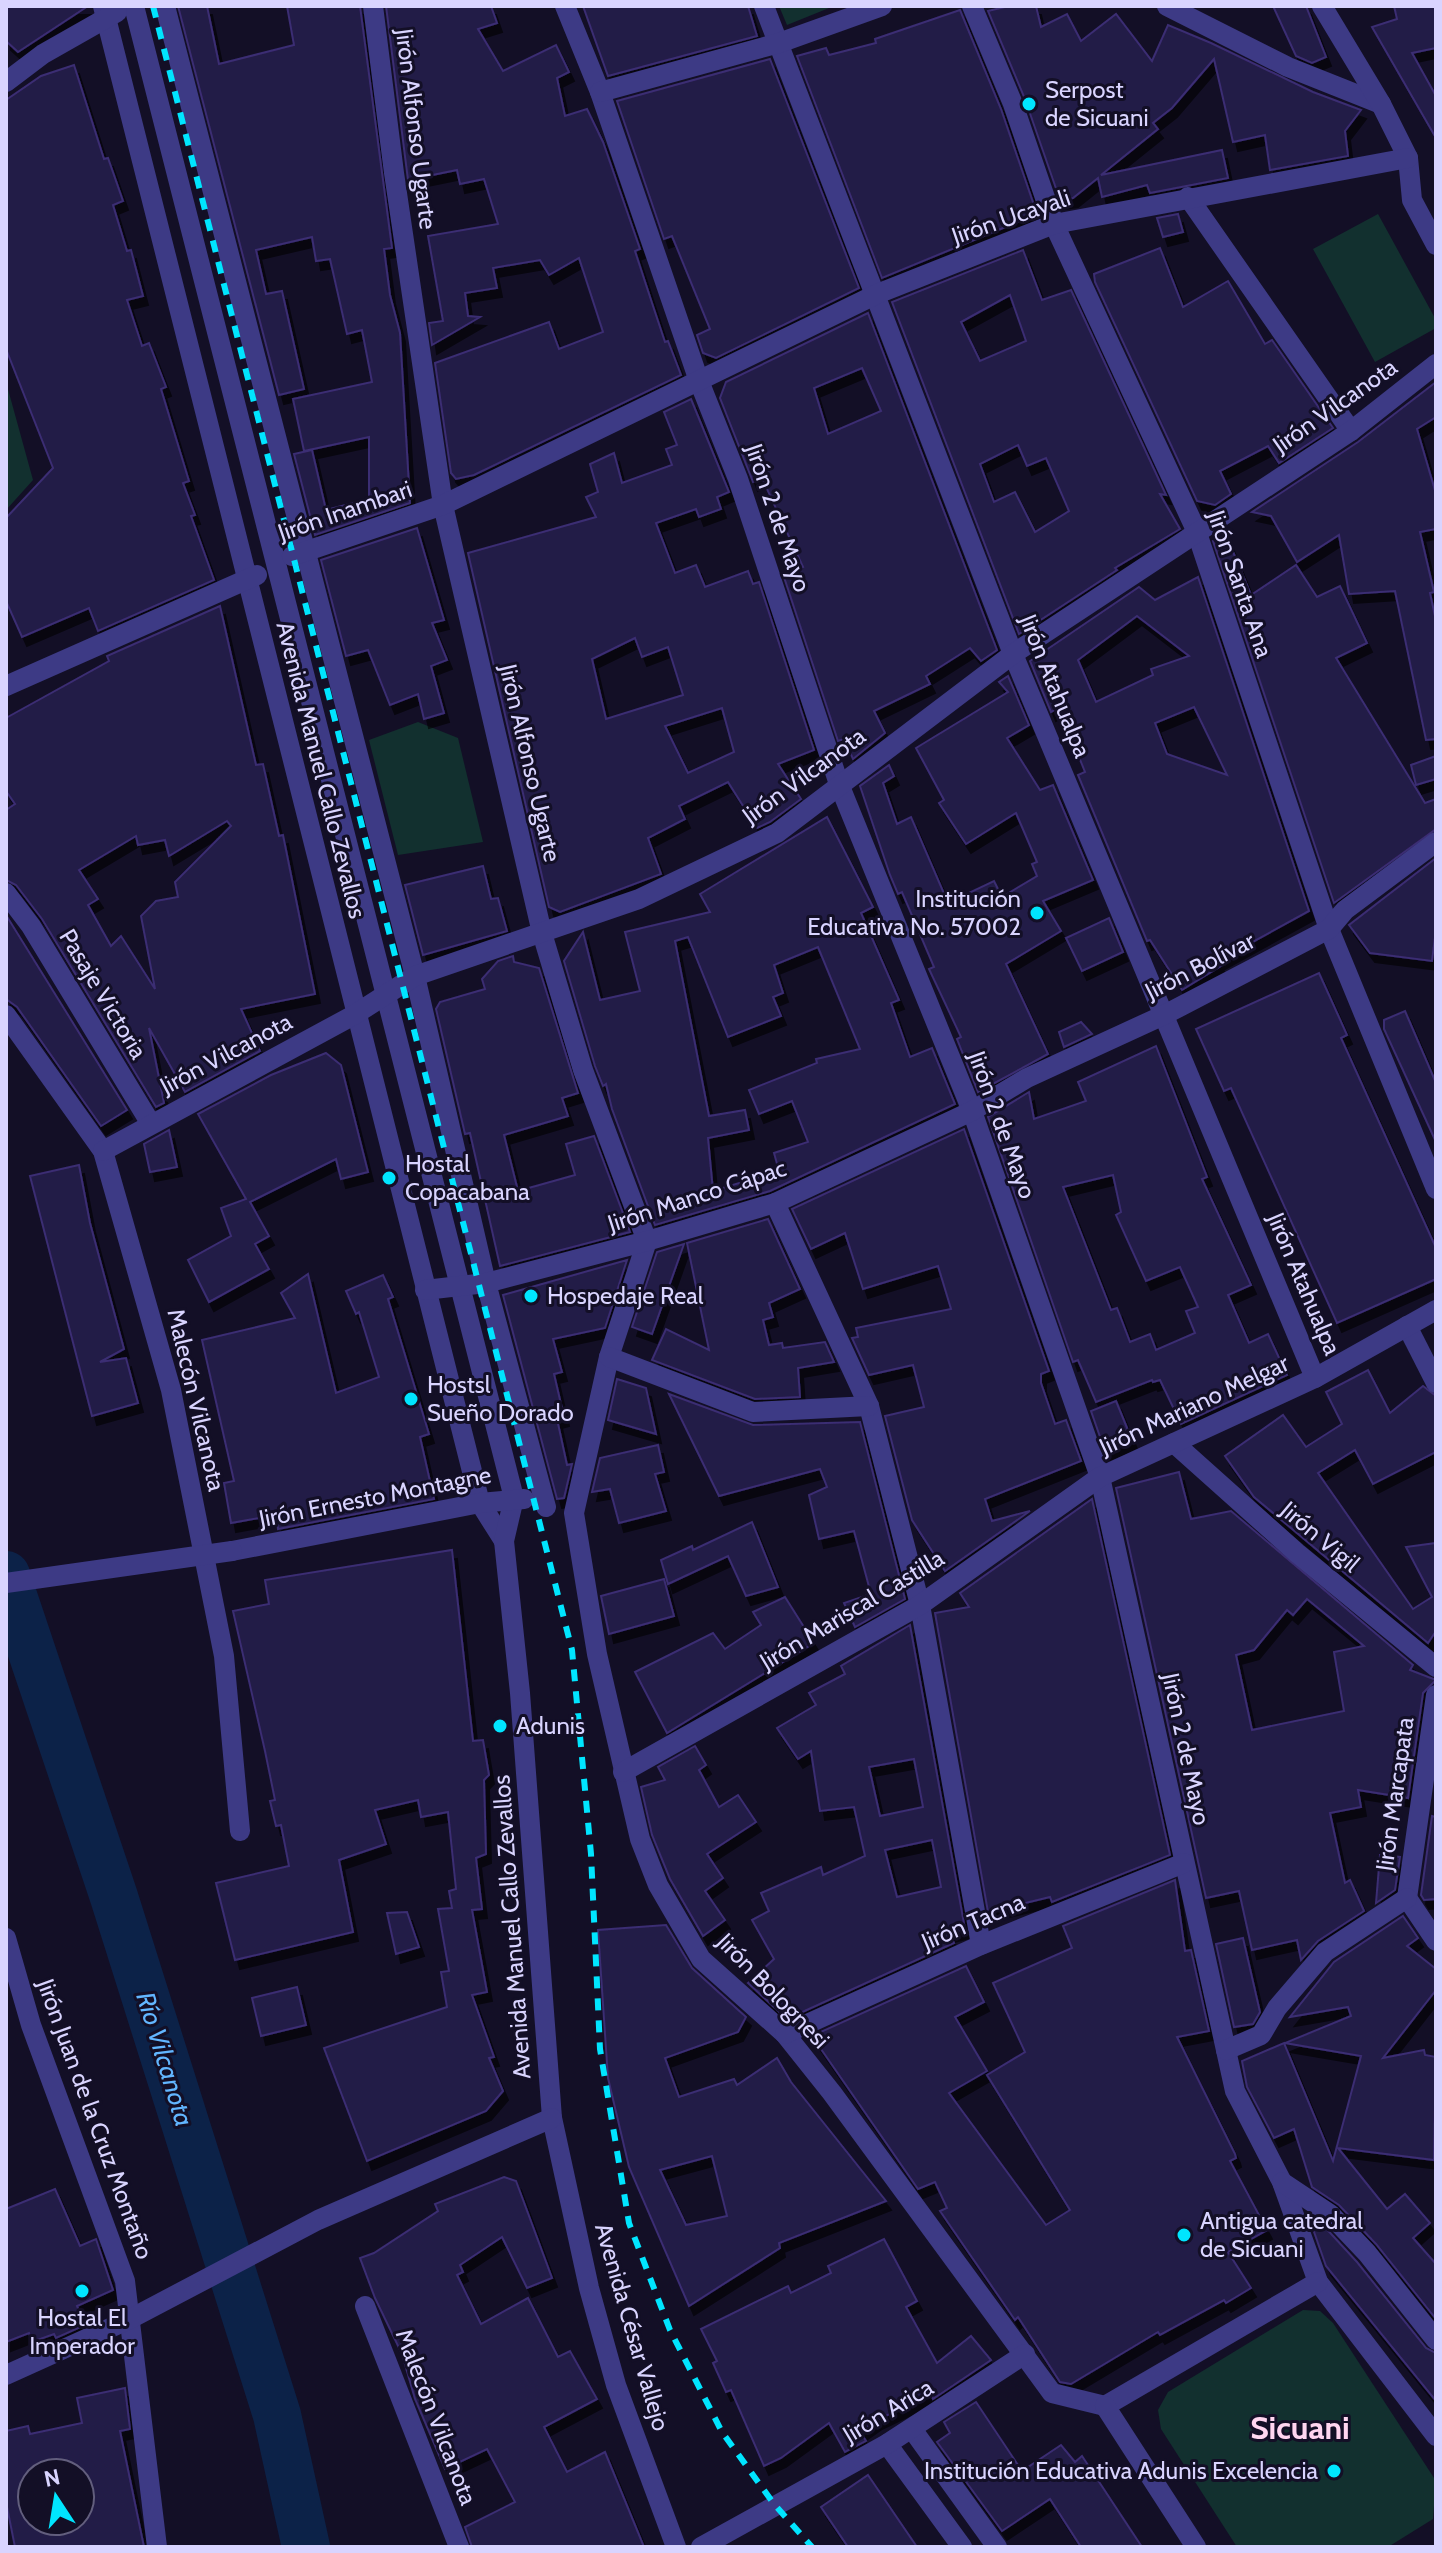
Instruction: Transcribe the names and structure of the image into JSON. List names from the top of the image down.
{
  "streets": {
    "street": [
      "Jirón Alfonso Ugarte",
      "Jirón Ucayali",
      "Jirón Vilcanota",
      "Jirón Inambari",
      "Jirón 2 de Mayo",
      "Jirón Santa Ana",
      "Jirón Atahualpa",
      "Avenida Manuel Callo Zevallos",
      "Jirón Bolívar",
      "Pasaje Victoria",
      "Jirón Manco Cápac",
      "Malecón Vilcanota",
      "Jirón Mariano Melgar",
      "Jirón Ernesto Montagne",
      "Jirón Vigil",
      "Jirón Mariscal Castilla",
      "Jirón Marcapata",
      "Jirón Tacna",
      "Jirón Bolognesi",
      "Jirón Juan de la Cruz Montaño",
      "Avenida César Vallejo",
      "Jirón Arica"
    ]
  },
  "crossings": [
    ["Jirón Alfonso Ugarte", "Jirón Vilcanota"],
    ["Jirón Alfonso Ugarte", "Jirón Inambari"],
    ["Jirón Alfonso Ugarte", "Jirón Manco Cápac"],
    ["Jirón Ucayali", "Jirón Inambari"],
    ["Jirón Ucayali", "Jirón 2 de Mayo"],
    ["Jirón Ucayali", "Jirón Santa Ana"],
    ["Jirón Ucayali", "Jirón Atahualpa"],
    ["Jirón Vilcanota", "Jirón 2 de Mayo"],
    ["Jirón Vilcanota", "Jirón Santa Ana"],
    ["Jirón Vilcanota", "Jirón Atahualpa"],
    ["Jirón Vilcanota", "Avenida Manuel Callo Zevallos"],
    ["Jirón Vilcanota", "Pasaje Victoria"],
    ["Jirón Vilcanota", "Malecón Vilcanota"],
    ["Jirón Inambari", "Jirón 2 de Mayo"],
    ["Jirón Inambari", "Avenida Manuel Callo Zevallos"],
    ["Jirón 2 de Mayo", "Jirón Bolívar"],
    ["Jirón 2 de Mayo", "Jirón Manco Cápac"],
    ["Jirón 2 de Mayo", "Jirón Mariano Melgar"],
    ["Jirón 2 de Mayo", "Jirón Mariscal Castilla"],
    ["Jirón 2 de Mayo", "Jirón Marcapata"],
    ["Jirón 2 de Mayo", "Jirón Tacna"],
    ["Jirón Santa Ana", "Jirón Bolívar"],
    ["Jirón Atahualpa", "Jirón Bolívar"],
    ["Jirón Atahualpa", "Jirón Mariano Melgar"],
    ["Avenida Manuel Callo Zevallos", "Jirón Manco Cápac"],
    ["Avenida Manuel Callo Zevallos", "Jirón Ernesto Montagne"],
    ["Avenida Manuel Callo Zevallos", "Avenida César Vallejo"],
    ["Jirón Bolívar", "Jirón Manco Cápac"],
    ["Jirón Mariano Melgar", "Jirón Vigil"],
    ["Jirón Mariano Melgar", "Jirón Mariscal Castilla"],
    ["Jirón Ernesto Montagne", "Jirón Bolognesi"],
    ["Jirón Mariscal Castilla", "Jirón Bolognesi"],
    ["Jirón Tacna", "Jirón Bolognesi"],
    ["Jirón Bolognesi", "Jirón Arica"]
  ],
  "districts": ["Sicuani"],
  "water": ["Río Vilcanota"],
  "places": [
    "Serpost de Sicuani",
    "Institución Educativa No. 57002",
    "Hostal Copacabana",
    "Hospedaje Real",
    "Hostsl Sueño Dorado",
    "Adunis",
    "Antigua catedral de Sicuani",
    "Hostal El Imperador",
    "Institución Educativa Adunis Excelencia"
  ],
  "north": "top"
}
